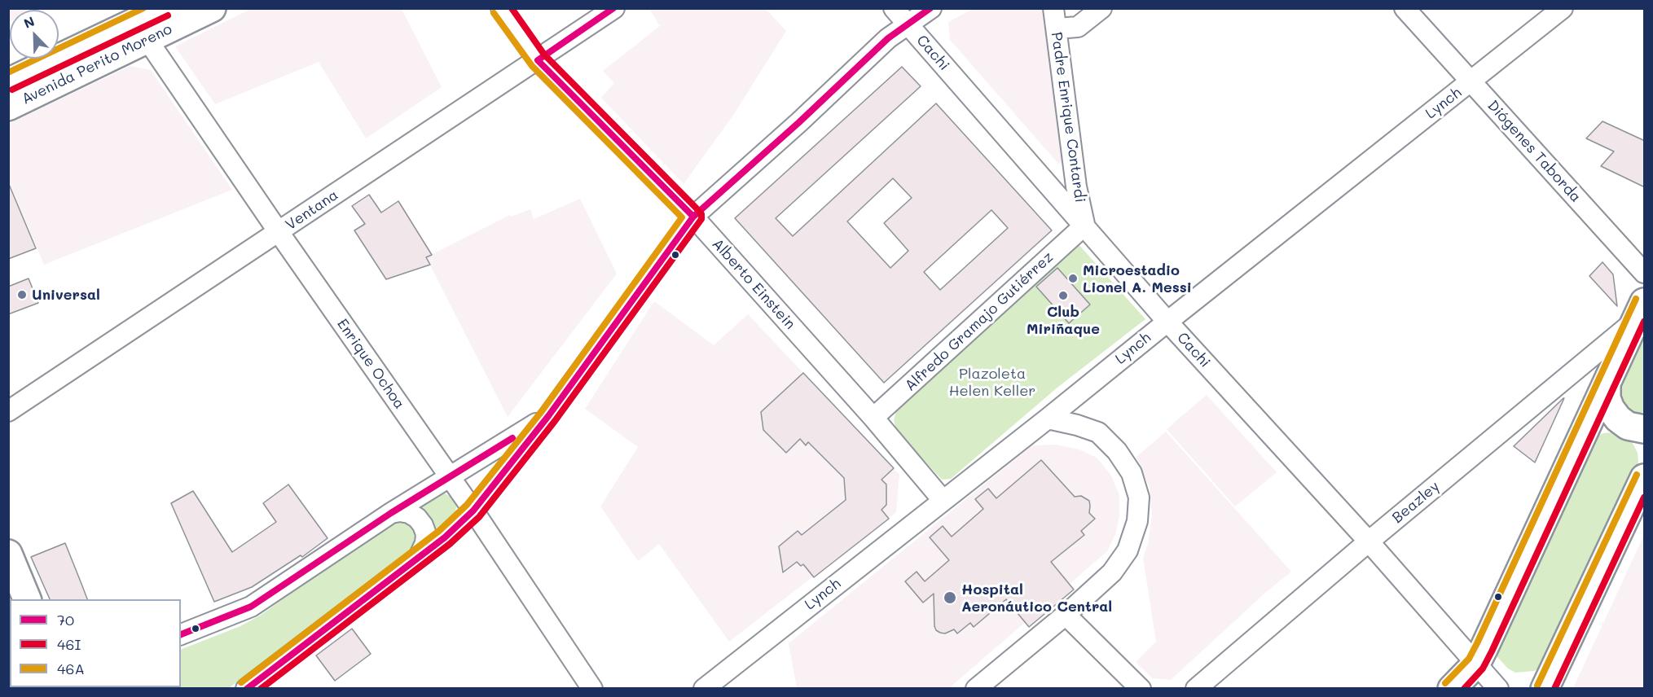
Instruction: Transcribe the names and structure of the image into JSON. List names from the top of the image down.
{
  "streets": {
    "main road": ["Avenida Perito Moreno"],
    "street": [
      "Cachi",
      "Lynch",
      "Padre Enrique Contardi",
      "Diógenes Taborda",
      "Ventana",
      "Alberto Einstein",
      "Alfredo Gramajo Gutiérrez",
      "Enrique Ochoa",
      "Beazley"
    ]
  },
  "crossings": [
    ["Cachi", "Lynch"],
    ["Cachi", "Padre Enrique Contardi"],
    ["Cachi", "Alfredo Gramajo Gutiérrez"],
    ["Cachi", "Beazley"],
    ["Avenida Perito Moreno", "Enrique Ochoa"],
    ["Lynch", "Diógenes Taborda"],
    ["Lynch", "Alberto Einstein"],
    ["Padre Enrique Contardi", "Alfredo Gramajo Gutiérrez"],
    ["Ventana", "Alberto Einstein"],
    ["Ventana", "Enrique Ochoa"],
    ["Alberto Einstein", "Alfredo Gramajo Gutiérrez"]
  ],
  "parks": ["Plazoleta Helen Keller"],
  "places": [
    "Microestadio Lionel A. Messi",
    "Universal",
    "Club Miriñaque",
    "Hospital Aeronáutico Central"
  ],
  "lines": ["transit line 70", "transit line 46I", "transit line 46A"],
  "legend": ["70", "46I", "46A"],
  "north": "top left"
}
